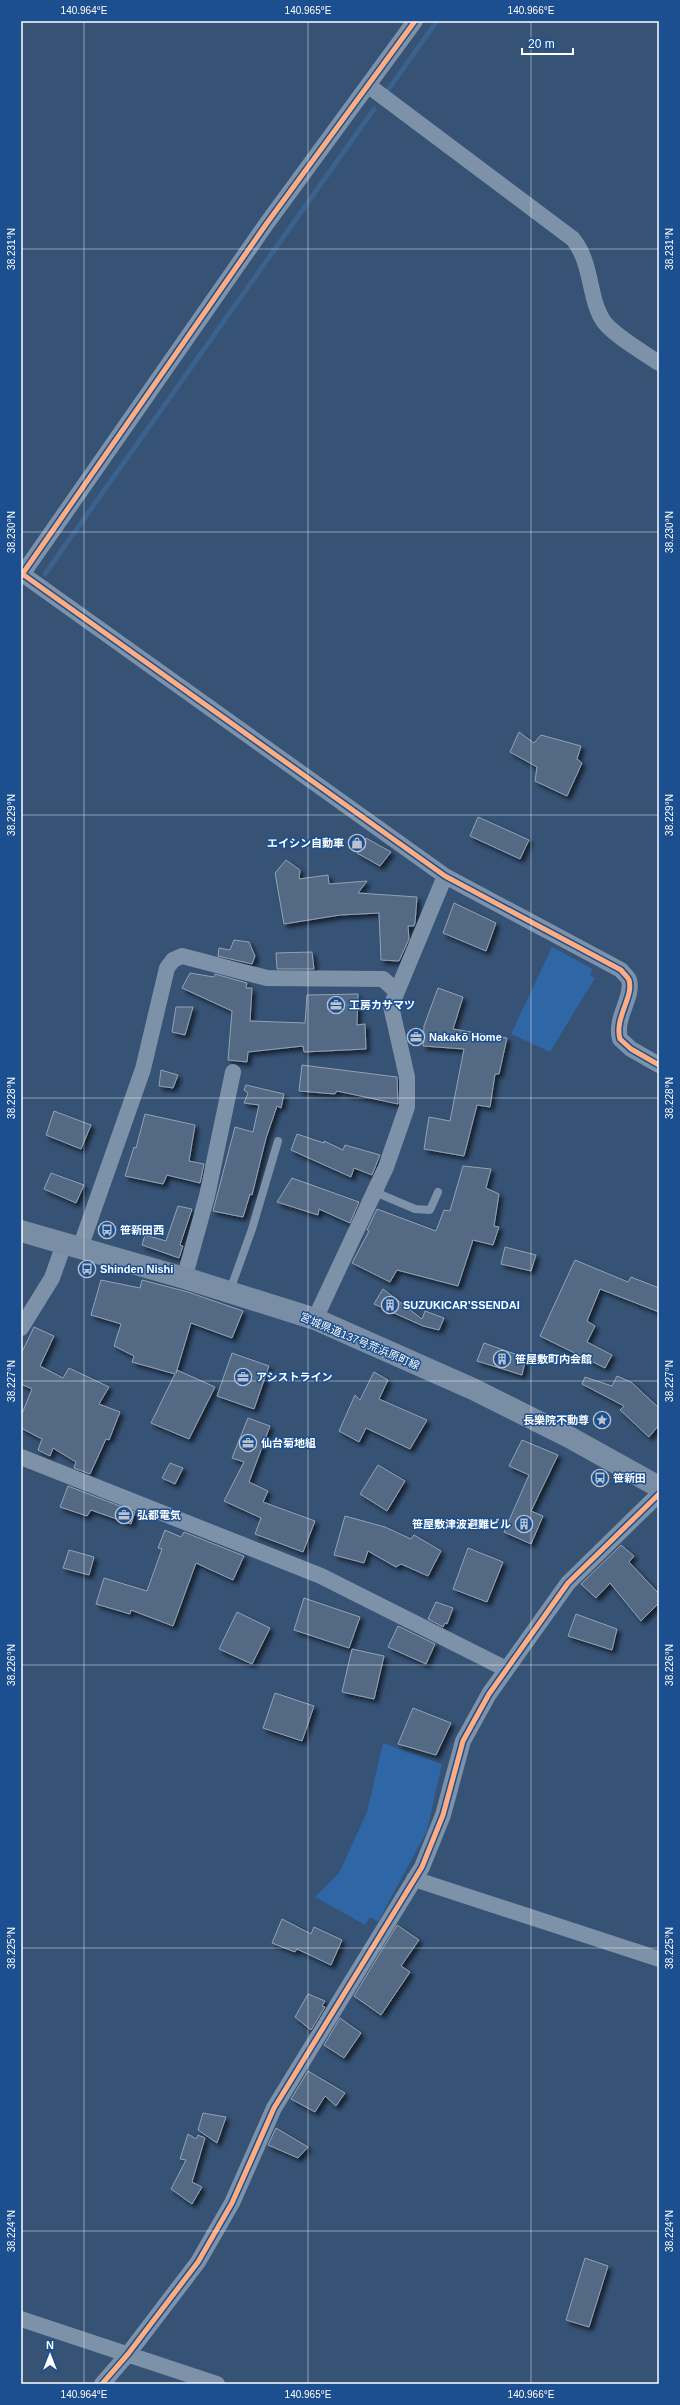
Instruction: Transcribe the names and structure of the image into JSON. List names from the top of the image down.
{
  "streets": {
    "main road": ["宮城県道137号荒浜原町線"]
  },
  "places": {
    "shop": ["エイシン自動車"],
    "office": [
      "工房カサマツ",
      "Nakakō Home",
      "アシストライン",
      "仙台菊地組",
      "弘都電気"
    ],
    "bus stop": ["笹新田西", "Shinden Nishi", "笹新田"],
    "building": ["SUZUKICAR’SSENDAI", "笹屋敷町内会館", "笹屋敷津波避難ビル"],
    "place": ["長樂院不動尊"]
  },
  "scale_bar": "20 m",
  "north": "top",
  "coordinates": [
    "140.964°E",
    "140.965°E",
    "140.966°E",
    "38.231°N",
    "38.230°N",
    "38.229°N",
    "38.228°N",
    "38.227°N",
    "38.226°N",
    "38.225°N",
    "38.224°N"
  ]
}
